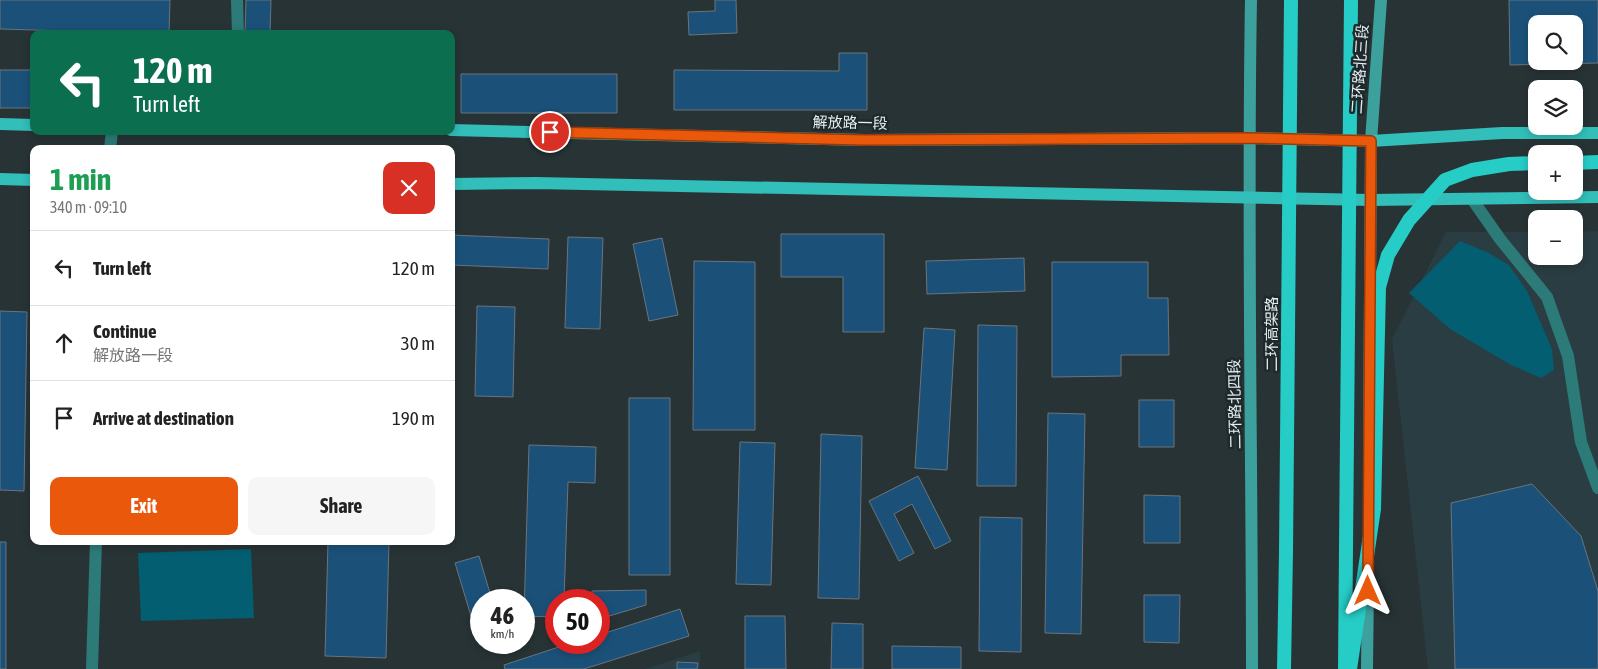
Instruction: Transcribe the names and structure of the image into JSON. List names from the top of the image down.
{
  "streets": {
    "highway": ["二环高架路"],
    "main road": ["二环路北三段", "解放路一段", "二环路北四段"]
  },
  "crossings": [
    ["二环路北三段", "解放路一段"],
    ["解放路一段", "二环路北四段"]
  ],
  "page": {
    "map_buttons": ["+", "−"],
    "turn": ["120 m", "Turn left"],
    "heading": ["1 min", "340 m · 09:10"],
    "list": [
      {
        "name": "Turn left",
        "value": "120 m"
      },
      {
        "name": "Continue",
        "note": "解放路一段",
        "value": "30 m"
      },
      {
        "name": "Arrive at destination",
        "value": "190 m"
      }
    ],
    "buttons": ["Exit", "Share"],
    "speed": "46 km/h",
    "limit": "50"
  }
}
